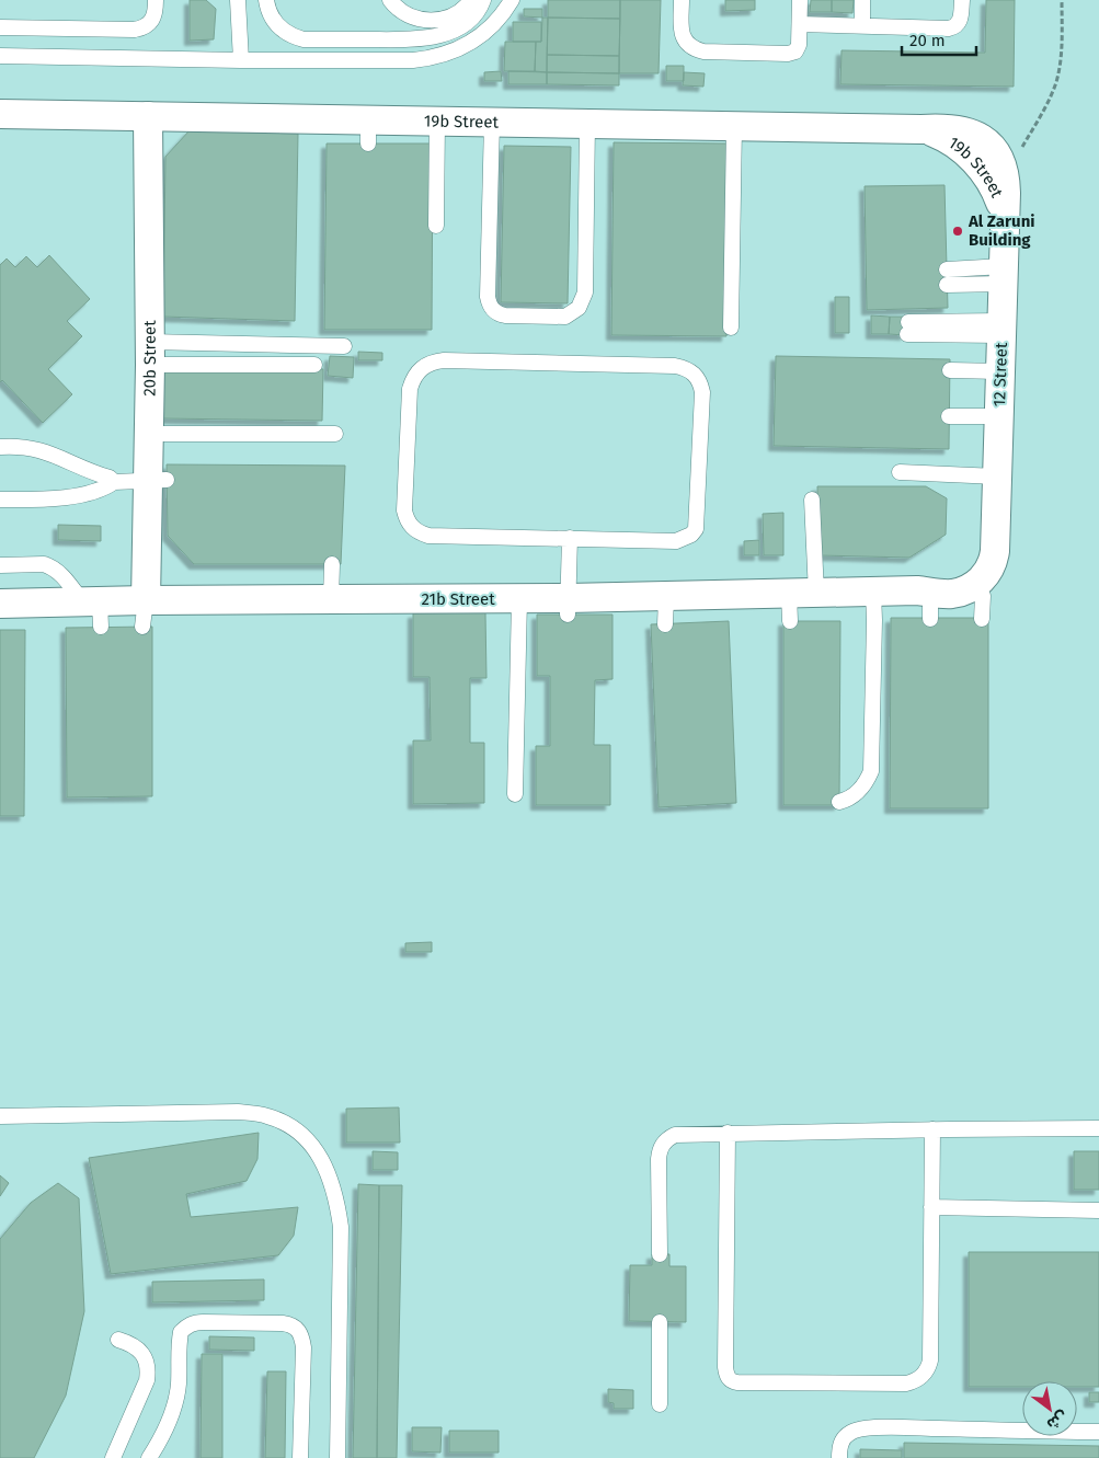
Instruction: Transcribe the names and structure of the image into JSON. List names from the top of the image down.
{
  "streets": {
    "street": [
      "19b Street",
      "20b Street",
      "12 Street",
      "21b Street"
    ]
  },
  "crossings": [
    ["19b Street", "20b Street"],
    ["19b Street", "12 Street"],
    ["20b Street", "21b Street"],
    ["12 Street", "21b Street"]
  ],
  "places": ["Al Zaruni Building"],
  "scale_bar": "20 m",
  "north": "bottom right"
}
